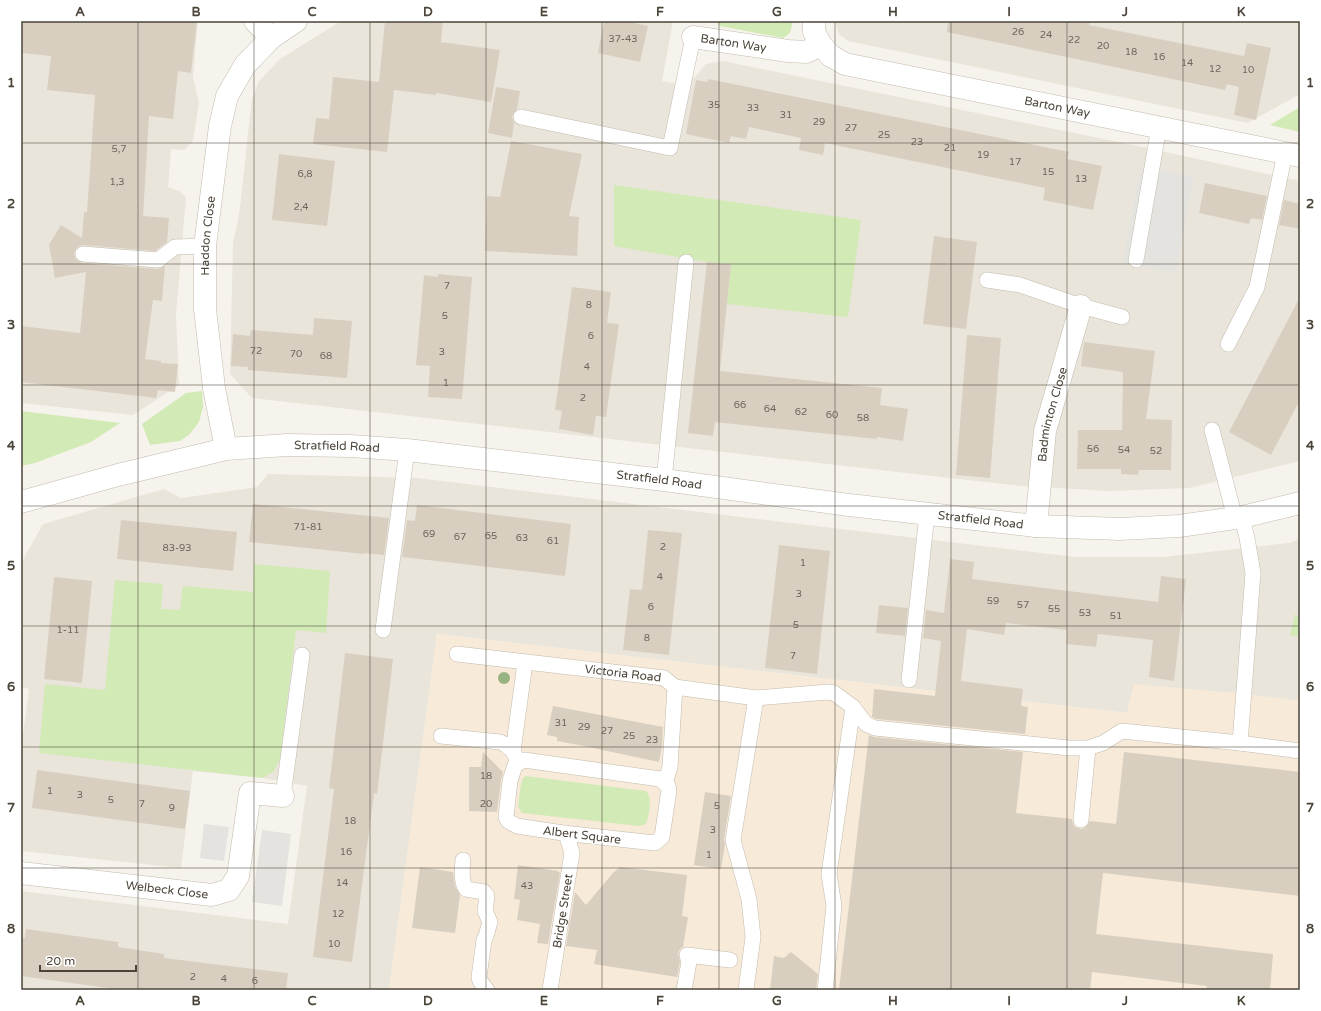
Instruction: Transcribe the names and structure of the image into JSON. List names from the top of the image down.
{
  "streets": {
    "street": [
      "Barton Way",
      "Haddon Close",
      "Badminton Close",
      "Stratfield Road",
      "Welbeck Close"
    ],
    "lane": ["Victoria Road", "Albert Square", "Bridge Street"]
  },
  "crossings": [
    ["Haddon Close", "Stratfield Road"],
    ["Badminton Close", "Stratfield Road"],
    ["Victoria Road", "Albert Square"],
    ["Albert Square", "Bridge Street"]
  ],
  "house_numbers": [
    "26",
    "24",
    "37-43",
    "22",
    "20",
    "18",
    "16",
    "14",
    "12",
    "10",
    "35",
    "33",
    "31",
    "29",
    "27",
    "25",
    "23",
    "21",
    "5,7",
    "19",
    "17",
    "15",
    "6,8",
    "13",
    "1,3",
    "2,4",
    "7",
    "8",
    "5",
    "6",
    "72",
    "3",
    "70",
    "68",
    "4",
    "1",
    "2",
    "66",
    "64",
    "62",
    "60",
    "58",
    "56",
    "54",
    "52",
    "71-81",
    "69",
    "65",
    "67",
    "63",
    "61",
    "2",
    "83-93",
    "1",
    "4",
    "3",
    "59",
    "57",
    "6",
    "55",
    "53",
    "51",
    "5",
    "1-11",
    "8",
    "7",
    "31",
    "29",
    "27",
    "25",
    "23",
    "18",
    "1",
    "3",
    "5",
    "7",
    "20",
    "5",
    "9",
    "18",
    "3",
    "16",
    "1",
    "14",
    "43",
    "12",
    "10",
    "2",
    "4",
    "6"
  ],
  "scale_bar": "20 m",
  "grid": {
    "columns": [
      "A",
      "B",
      "C",
      "D",
      "E",
      "F",
      "G",
      "H",
      "I",
      "J",
      "K"
    ],
    "rows": [
      "1",
      "2",
      "3",
      "4",
      "5",
      "6",
      "7",
      "8"
    ]
  }
}
